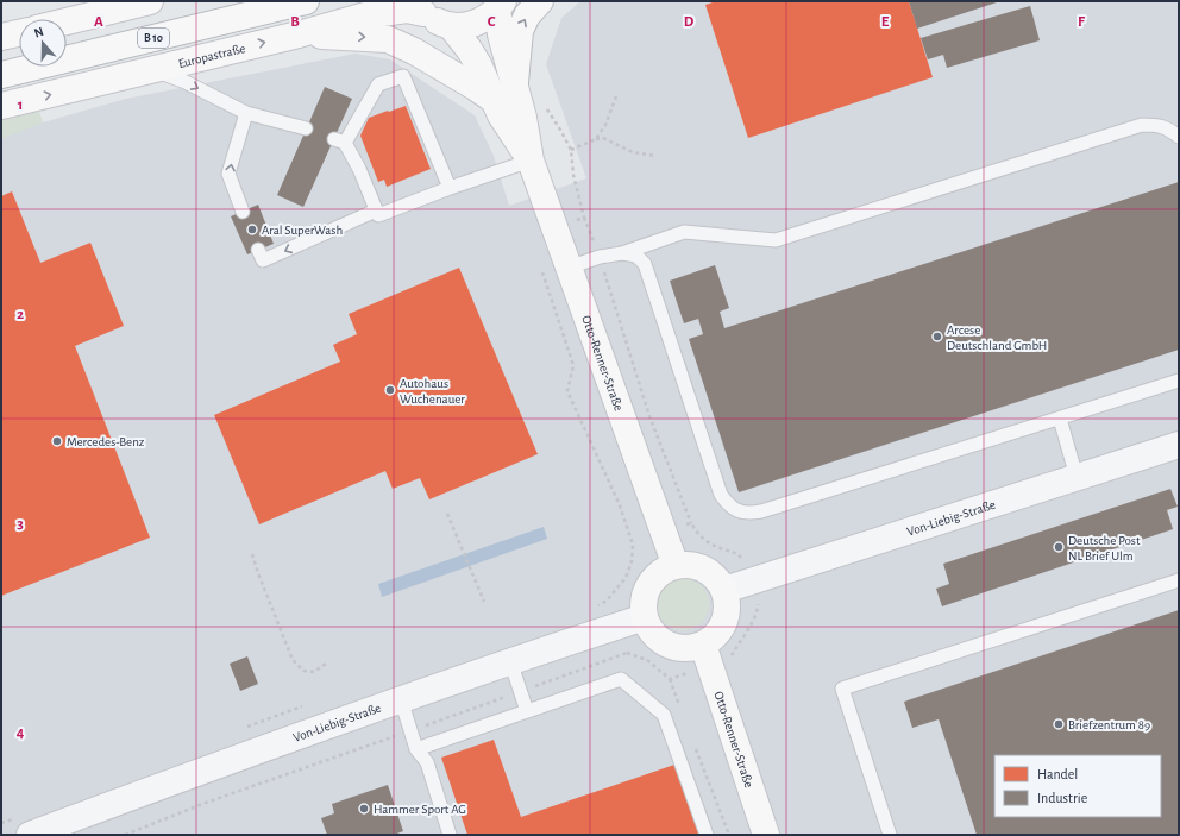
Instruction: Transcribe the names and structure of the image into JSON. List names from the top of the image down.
{
  "streets": {
    "main road": ["B 10", "Europastraße", "Otto-Renner-Straße"],
    "street": ["Von-Liebig-Straße"]
  },
  "crossings": [
    ["Otto-Renner-Straße", "Von-Liebig-Straße"]
  ],
  "places": [
    "Aral SuperWash",
    "Arcese Deutschland GmbH",
    "Autohaus Wuchenauer",
    "Mercedes-Benz",
    "Deutsche Post NL Brief Ulm",
    "Briefzentrum 89",
    "Hammer Sport AG"
  ],
  "legend": ["Handel", "Industrie"],
  "north": "top",
  "grid": {
    "columns": [
      "A",
      "B",
      "C",
      "D",
      "E",
      "F"
    ],
    "rows": [
      "1",
      "2",
      "3",
      "4"
    ]
  }
}
